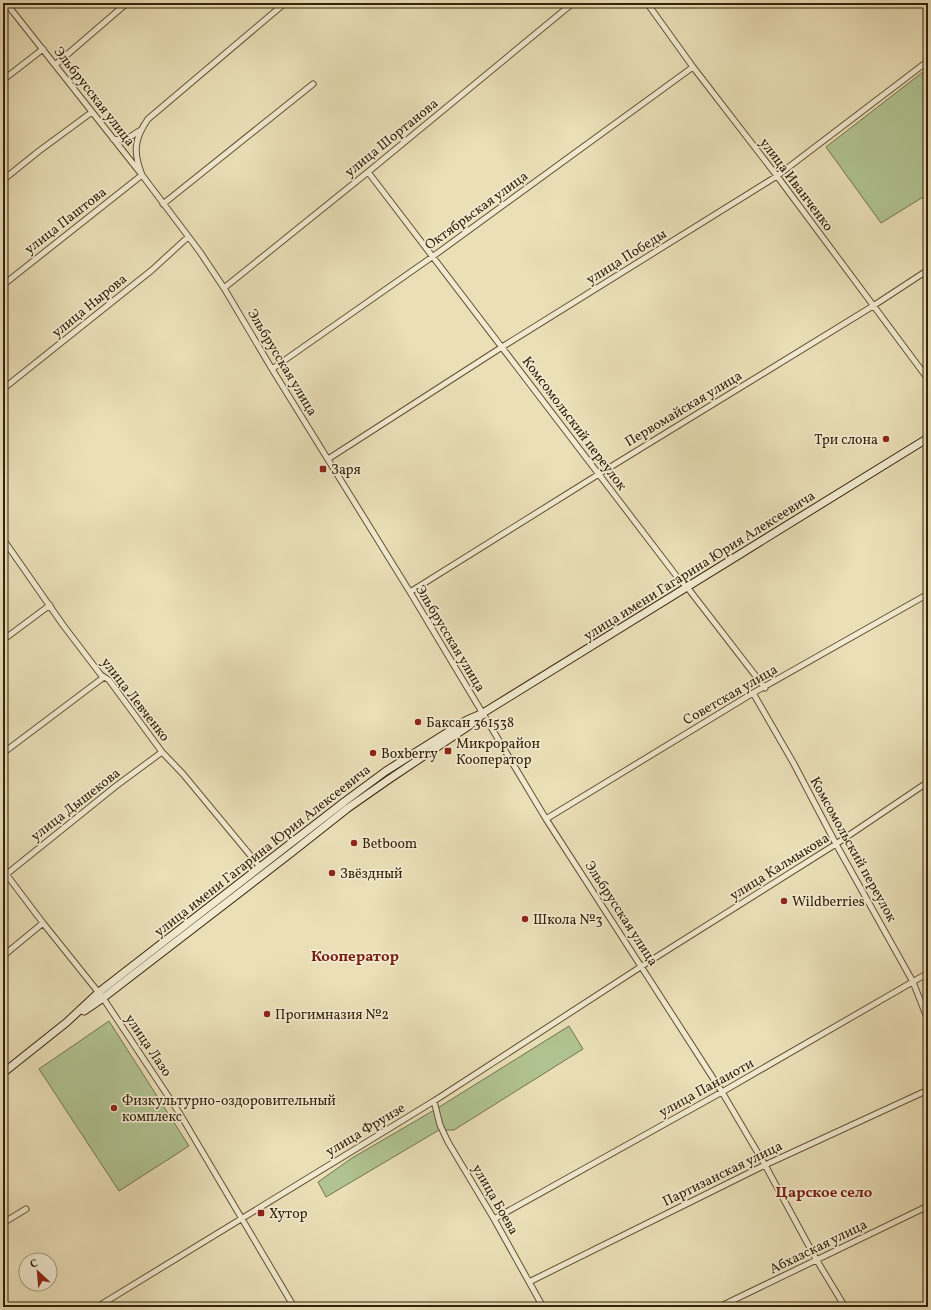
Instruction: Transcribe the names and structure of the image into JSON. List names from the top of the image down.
{
  "streets": {
    "street": [
      "Эльбрусская улица",
      "улица Шортанова",
      "улица Иванченко",
      "Октябрьская улица",
      "улица Паштова",
      "улица Победы",
      "улица Нырова",
      "Первомайская улица",
      "Комсомольский переулок",
      "улица имени Гагарина Юрия Алексеевича",
      "Советская улица",
      "улица Левченко",
      "улица Дышекова",
      "улица Калмыкова",
      "улица Лазо",
      "улица Панаиоти",
      "улица Фрунзе",
      "Партизанская улица",
      "улица Боева",
      "Абхазская улица"
    ]
  },
  "crossings": [
    ["Эльбрусская улица", "улица Шортанова"],
    ["Эльбрусская улица", "Октябрьская улица"],
    ["Эльбрусская улица", "улица Паштова"],
    ["Эльбрусская улица", "улица Победы"],
    ["Эльбрусская улица", "улица Нырова"],
    ["Эльбрусская улица", "Первомайская улица"],
    ["Эльбрусская улица", "улица имени Гагарина Юрия Алексеевича"],
    ["Эльбрусская улица", "Советская улица"],
    ["Эльбрусская улица", "улица Калмыкова"],
    ["Эльбрусская улица", "улица Панаиоти"],
    ["Эльбрусская улица", "улица Фрунзе"],
    ["Эльбрусская улица", "Партизанская улица"],
    ["Эльбрусская улица", "Абхазская улица"],
    ["улица Шортанова", "Комсомольский переулок"],
    ["улица Иванченко", "Октябрьская улица"],
    ["улица Иванченко", "улица Победы"],
    ["улица Иванченко", "Первомайская улица"],
    ["Октябрьская улица", "Комсомольский переулок"],
    ["улица Победы", "Комсомольский переулок"],
    ["Первомайская улица", "Комсомольский переулок"],
    ["Комсомольский переулок", "улица имени Гагарина Юрия Алексеевича"],
    ["Комсомольский переулок", "Советская улица"],
    ["Комсомольский переулок", "улица Калмыкова"],
    ["Комсомольский переулок", "улица Панаиоти"],
    ["улица имени Гагарина Юрия Алексеевича", "улица Левченко"],
    ["улица имени Гагарина Юрия Алексеевича", "улица Лазо"],
    ["улица Левченко", "улица Дышекова"],
    ["улица Дышекова", "улица Лазо"],
    ["улица Калмыкова", "улица Фрунзе"],
    ["улица Лазо", "улица Фрунзе"],
    ["улица Панаиоти", "улица Боева"],
    ["улица Фрунзе", "улица Боева"],
    ["Партизанская улица", "улица Боева"]
  ],
  "districts": ["Кооператор", "Царское село"],
  "places": {
    "other": [
      "Три слона",
      "Баксан 361538",
      "Boxberry",
      "Betboom",
      "Звёздный",
      "Wildberries",
      "Школа №3",
      "Прогимназия №2",
      "Физкультурно-оздоровительный комплекс"
    ],
    "transit": ["Заря", "Микрорайон Кооператор", "Хутор"]
  },
  "north": "top left"
}
